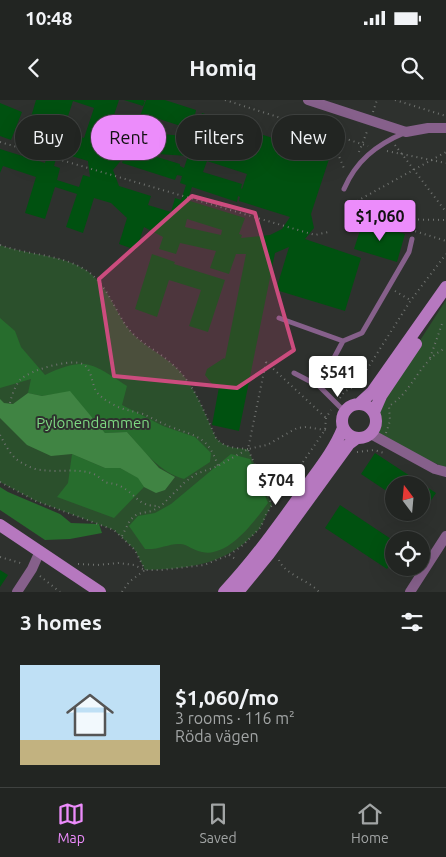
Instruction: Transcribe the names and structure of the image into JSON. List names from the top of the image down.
{
  "parks": ["Pylonendammen"],
  "north": "top",
  "page": {
    "status": "10:48",
    "header": "Homiq",
    "chip": [
      "Buy",
      "Rent",
      "Filters",
      "New"
    ],
    "price": ["$1,060", "$541", "$704"],
    "heading": "3 homes",
    "list": [
      {
        "name": "$1,060/mo",
        "note": "3 rooms · 116 m² · Röda vägen"
      }
    ],
    "tabs": ["Map", "Saved", "Home"]
  }
}
